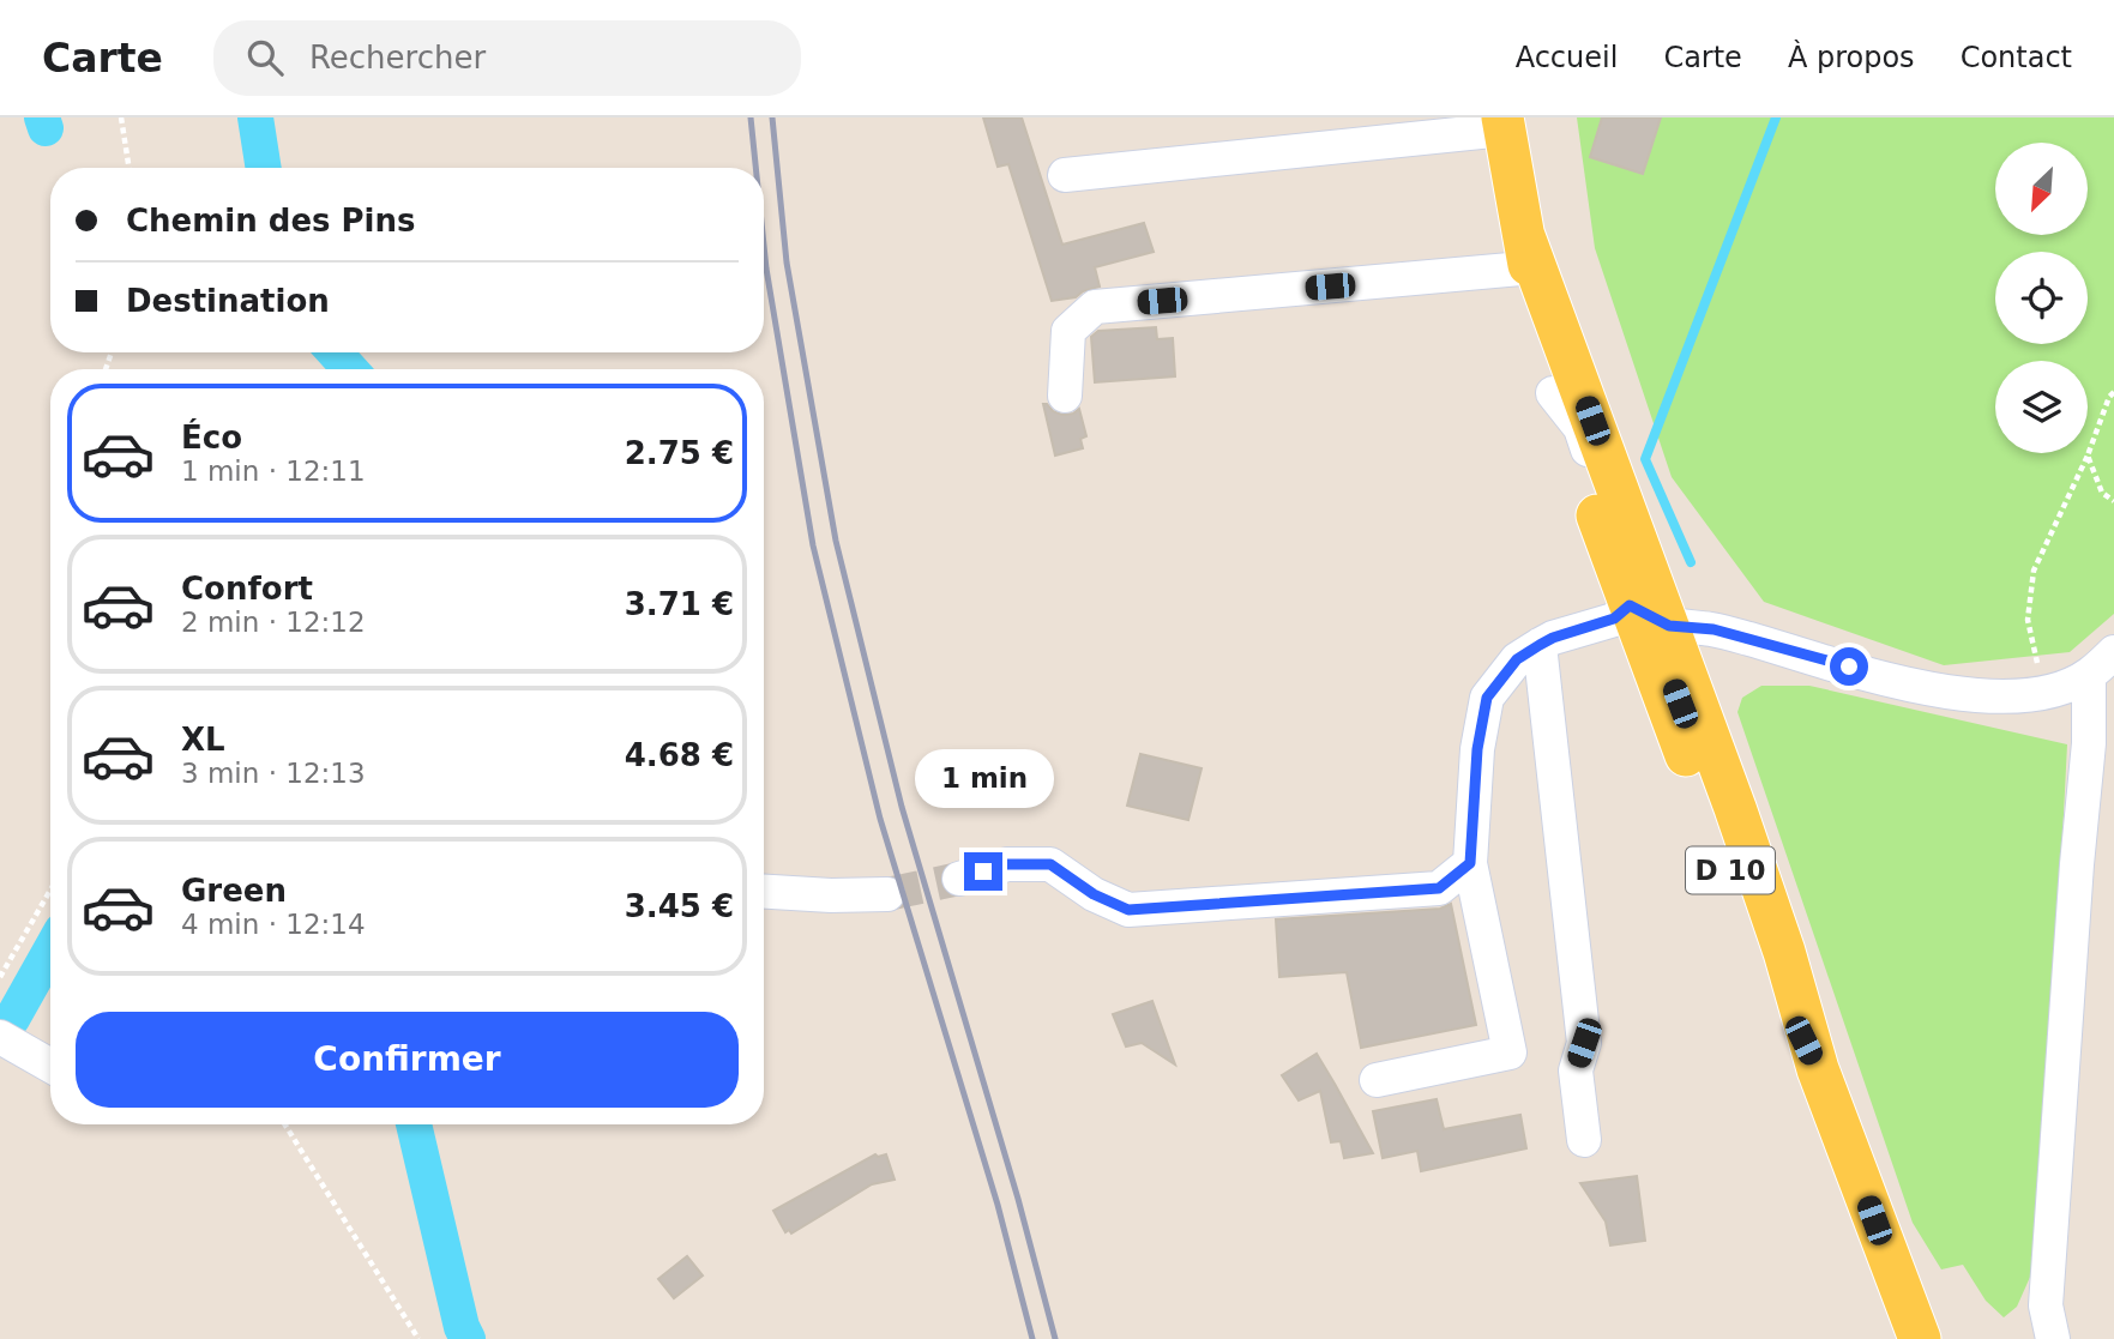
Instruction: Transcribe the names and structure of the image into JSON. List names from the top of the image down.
{
  "streets": {
    "main road": ["D 10"]
  },
  "north": "bottom left",
  "page": {
    "header": "Carte",
    "search": "Rechercher",
    "nav": [
      "Accueil",
      "Carte",
      "À propos",
      "Contact"
    ],
    "banner": ["Chemin des Pins", "Destination"],
    "list": [
      {
        "name": "Éco",
        "note": "1 min · 12:11",
        "value": "2.75 €"
      },
      {
        "name": "Confort",
        "note": "2 min · 12:12",
        "value": "3.71 €"
      },
      {
        "name": "XL",
        "note": "3 min · 12:13",
        "value": "4.68 €"
      },
      {
        "name": "Green",
        "note": "4 min · 12:14",
        "value": "3.45 €"
      }
    ],
    "bubble": "1 min",
    "buttons": "Confirmer"
  }
}
